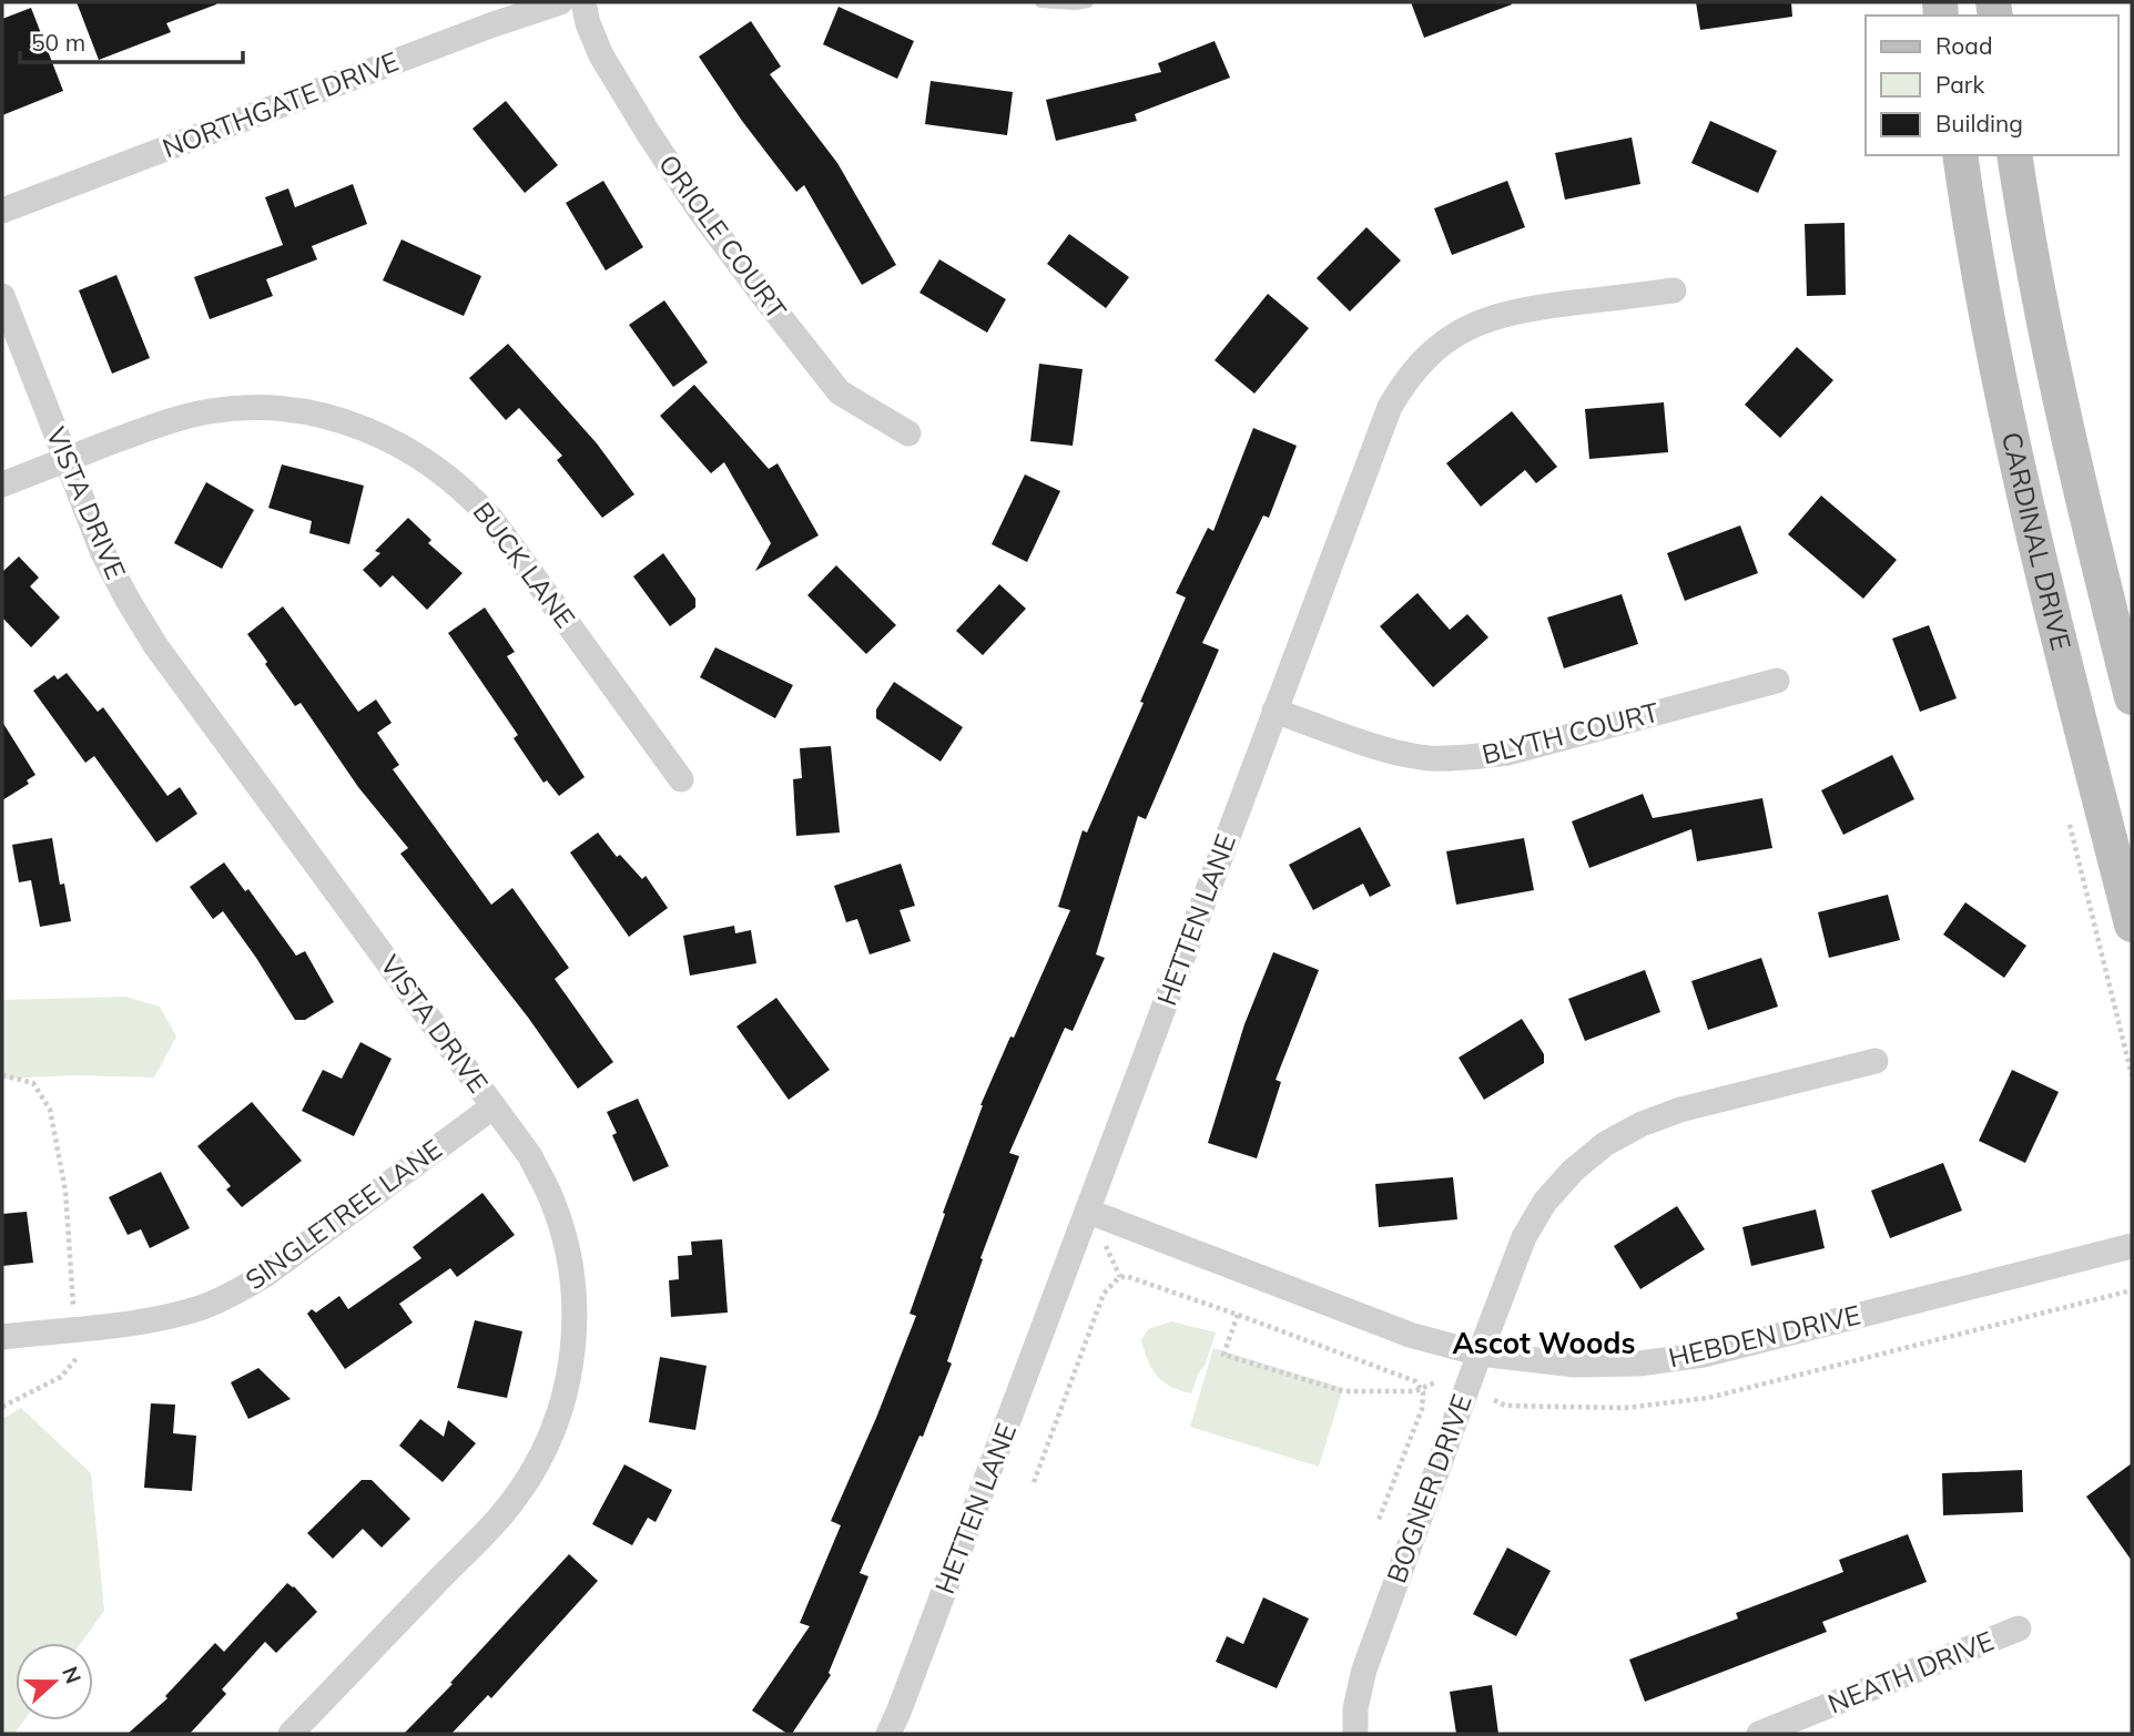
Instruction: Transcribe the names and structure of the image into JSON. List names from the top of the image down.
{
  "streets": {
    "main road": ["CARDINAL DRIVE"],
    "street": [
      "NORTHGATE DRIVE",
      "ORIOLE COURT",
      "VISTA DRIVE",
      "BUCK LANE",
      "BLYTH COURT",
      "HETTEN LANE",
      "SINGLETREE LANE",
      "HEBDEN DRIVE",
      "BOGNER DRIVE",
      "NEATH DRIVE"
    ]
  },
  "crossings": [
    ["VISTA DRIVE", "BUCK LANE"],
    ["VISTA DRIVE", "SINGLETREE LANE"],
    ["BLYTH COURT", "HETTEN LANE"],
    ["HETTEN LANE", "HEBDEN DRIVE"],
    ["HEBDEN DRIVE", "BOGNER DRIVE"]
  ],
  "districts": ["Ascot Woods"],
  "legend": ["Road", "Park", "Building"],
  "scale_bar": "50 m",
  "north": "right"
}
